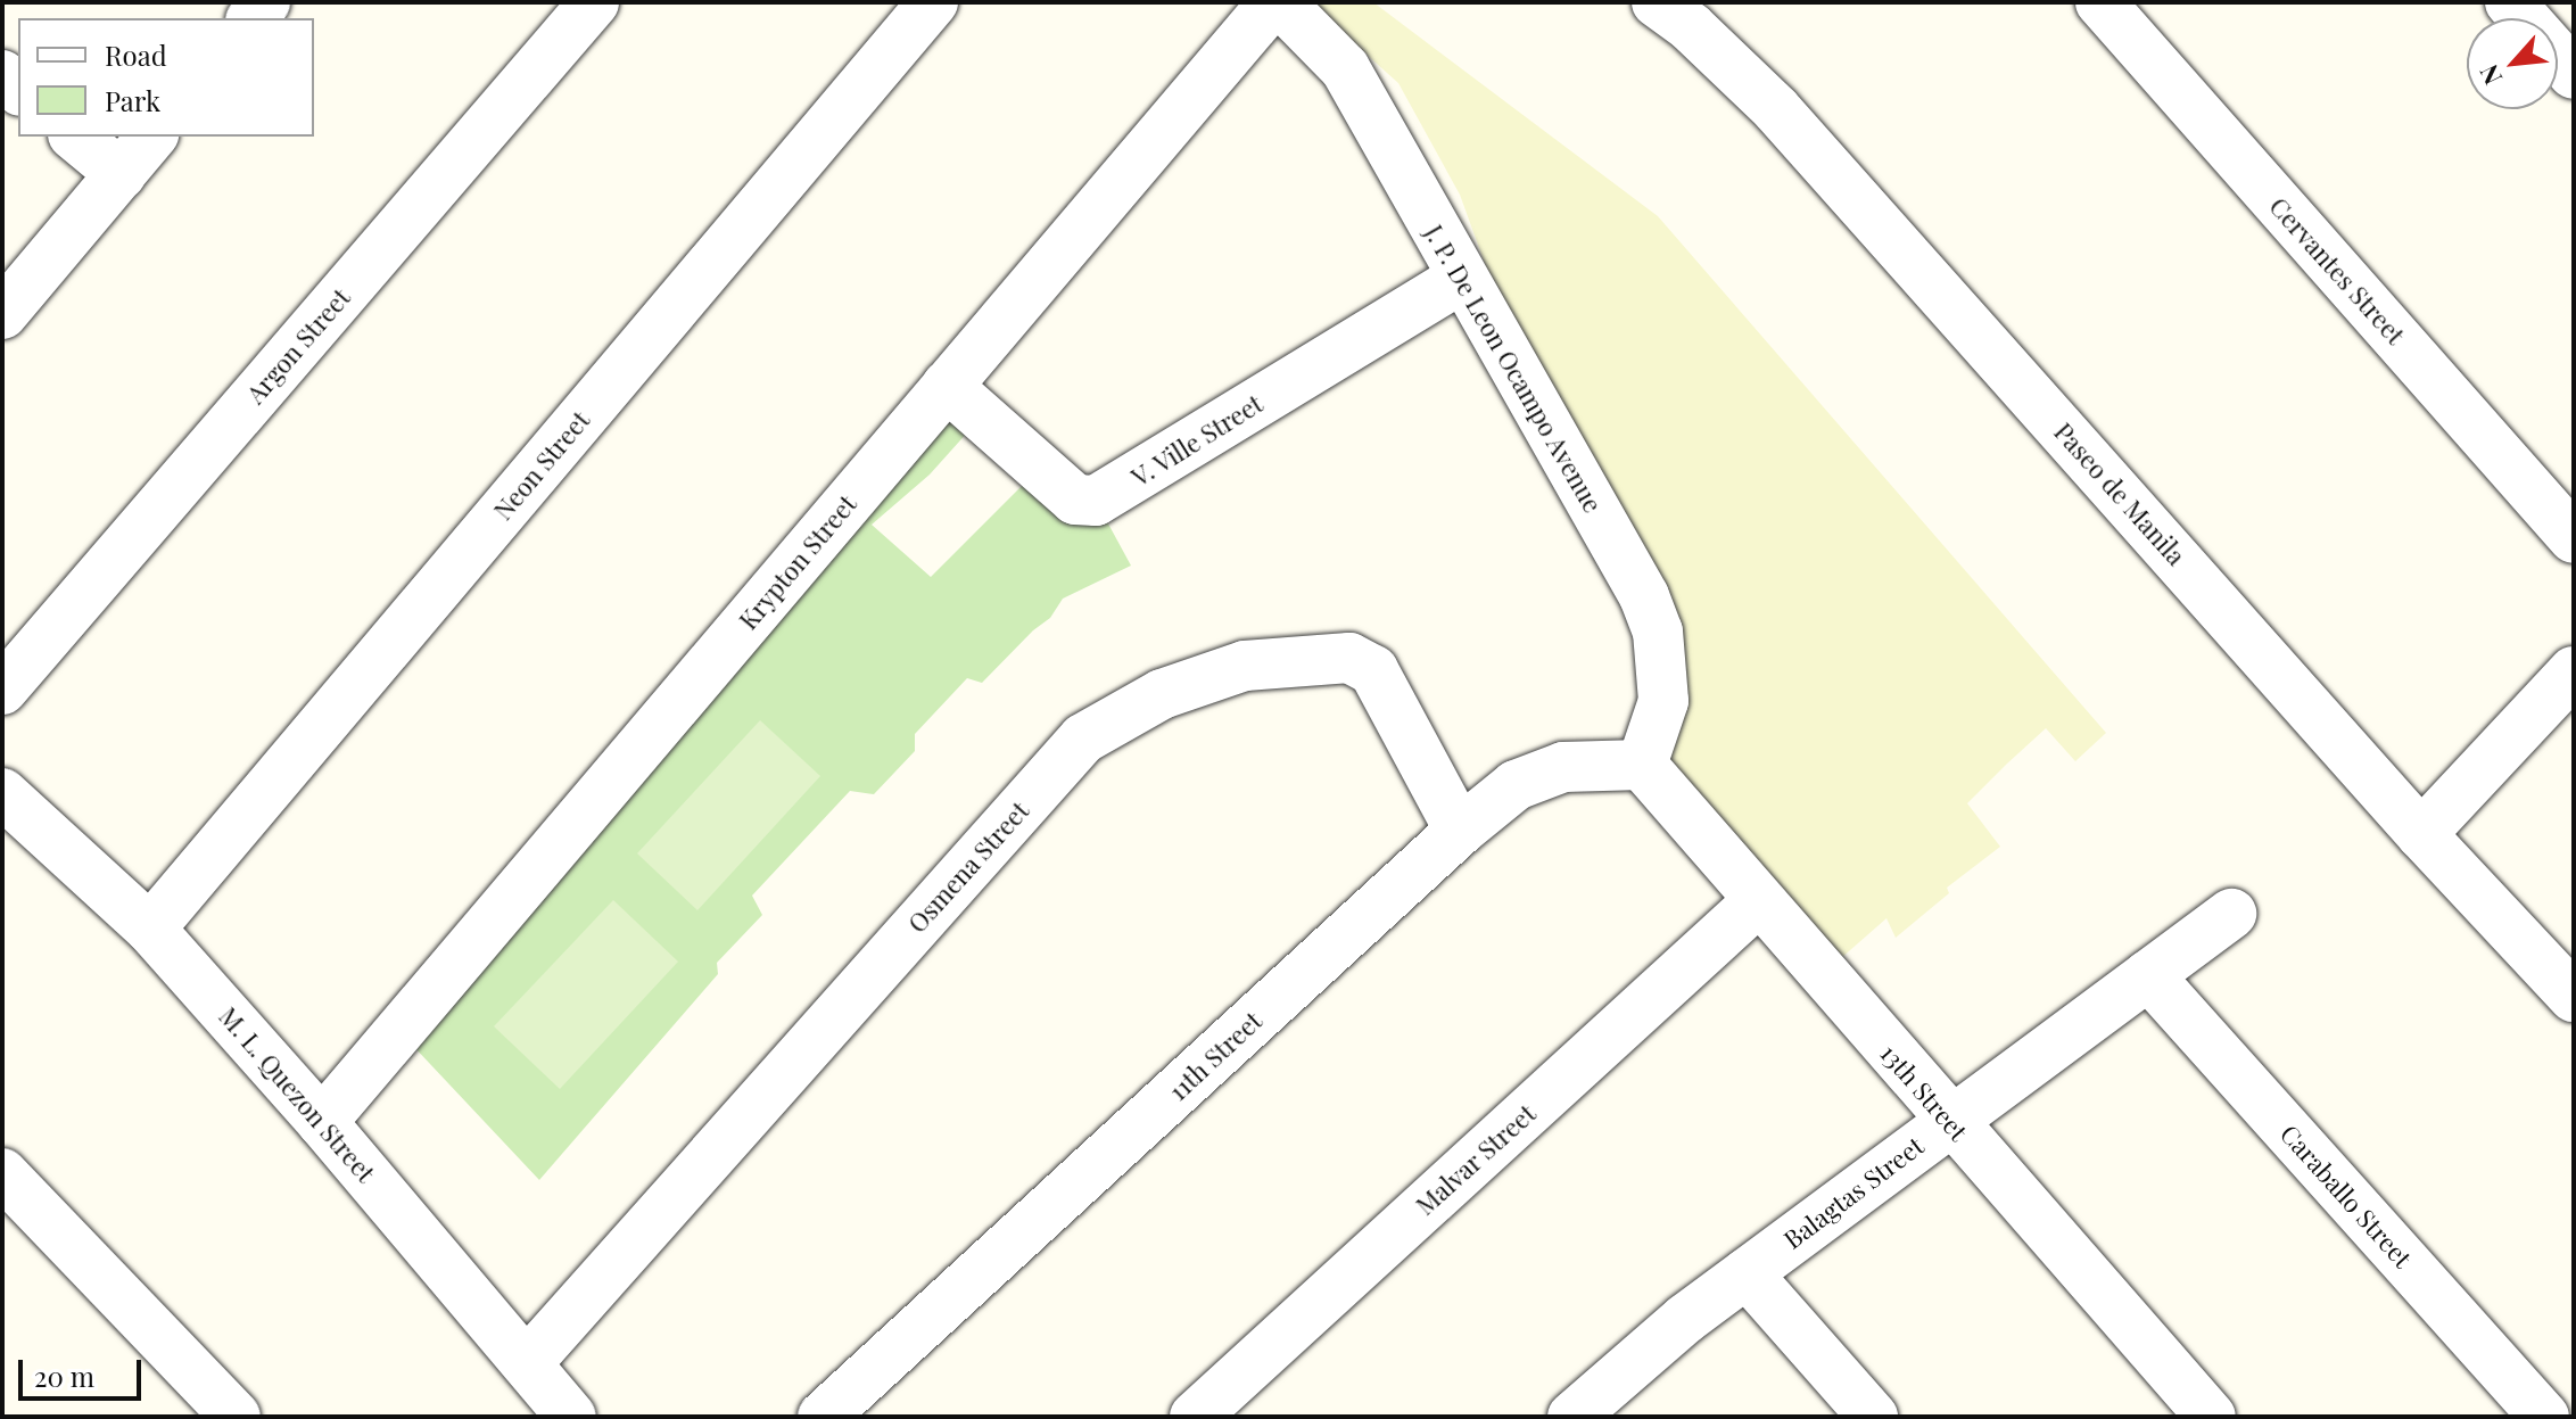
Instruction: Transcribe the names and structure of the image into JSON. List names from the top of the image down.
{
  "streets": {
    "street": [
      "Cervantes Street",
      "Argon Street",
      "J. P. De Leon Ocampo Avenue",
      "V. Ville Street",
      "Neon Street",
      "Paseo de Manila",
      "Krypton Street",
      "Osmena Street",
      "11th Street",
      "13th Street",
      "M. L. Quezon Street",
      "Malvar Street",
      "Balagtas Street",
      "Caraballo Street"
    ]
  },
  "crossings": [
    ["J. P. De Leon Ocampo Avenue", "V. Ville Street"],
    ["J. P. De Leon Ocampo Avenue", "11th Street"],
    ["J. P. De Leon Ocampo Avenue", "13th Street"],
    ["V. Ville Street", "Krypton Street"],
    ["Neon Street", "M. L. Quezon Street"],
    ["Krypton Street", "M. L. Quezon Street"],
    ["Osmena Street", "11th Street"],
    ["Osmena Street", "M. L. Quezon Street"],
    ["11th Street", "13th Street"],
    ["13th Street", "Malvar Street"],
    ["13th Street", "Balagtas Street"],
    ["Balagtas Street", "Caraballo Street"]
  ],
  "legend": ["Road", "Park"],
  "scale_bar": "20 m",
  "north": "bottom left"
}
